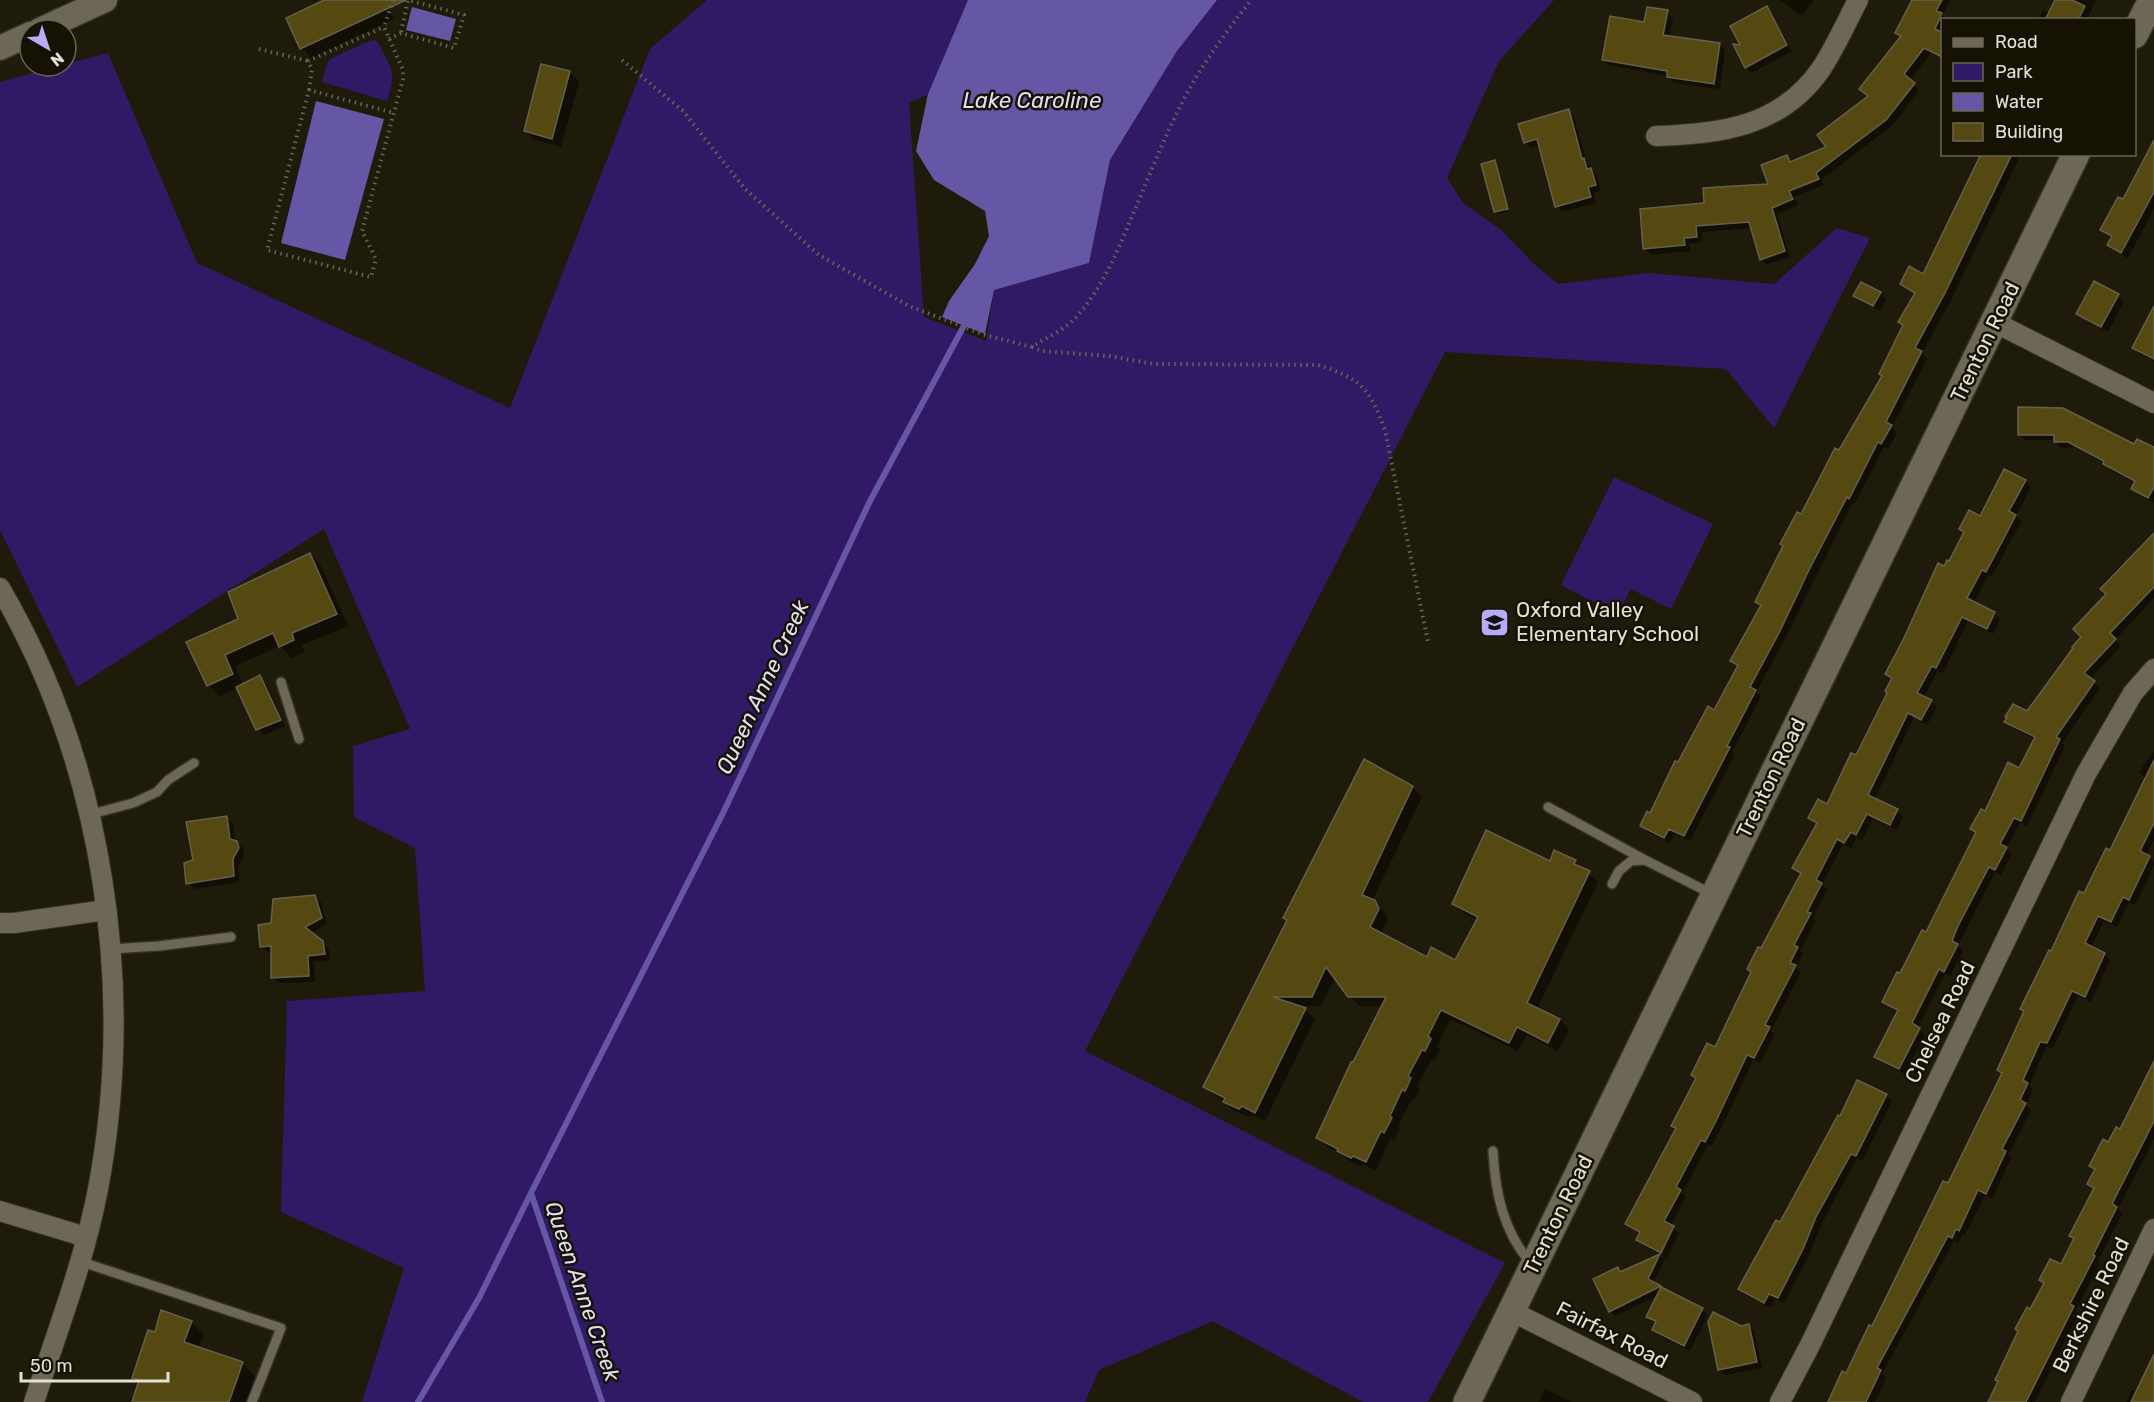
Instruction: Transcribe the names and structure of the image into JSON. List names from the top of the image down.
{
  "streets": {
    "main road": ["Trenton Road"],
    "street": ["Chelsea Road", "Berkshire Road", "Fairfax Road"]
  },
  "crossings": [
    ["Trenton Road", "Fairfax Road"]
  ],
  "water": ["Lake Caroline", "Queen Anne Creek"],
  "places": {
    "school or university": ["Oxford Valley Elementary School"]
  },
  "legend": [
    "Road",
    "Park",
    "Water",
    "Building"
  ],
  "scale_bar": "50 m",
  "north": "bottom right"
}
